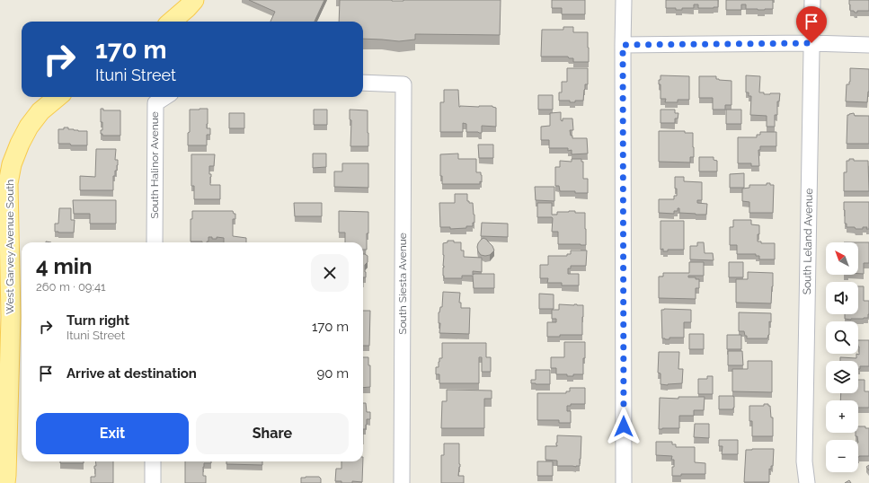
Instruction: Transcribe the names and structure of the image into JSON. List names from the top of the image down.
{
  "streets": {
    "main road": ["West Garvey Avenue South"],
    "street": ["South Halinor Avenue", "South Leland Avenue", "South Siesta Avenue"]
  },
  "north": "top left",
  "page": {
    "turn": ["170 m", "Ituni Street"],
    "map_buttons": ["+", "−"],
    "heading": ["4 min", "260 m · 09:41"],
    "list": [
      {
        "name": "Turn right",
        "note": "Ituni Street",
        "value": "170 m"
      },
      {
        "name": "Arrive at destination",
        "value": "90 m"
      }
    ],
    "buttons": ["Exit", "Share"]
  }
}
